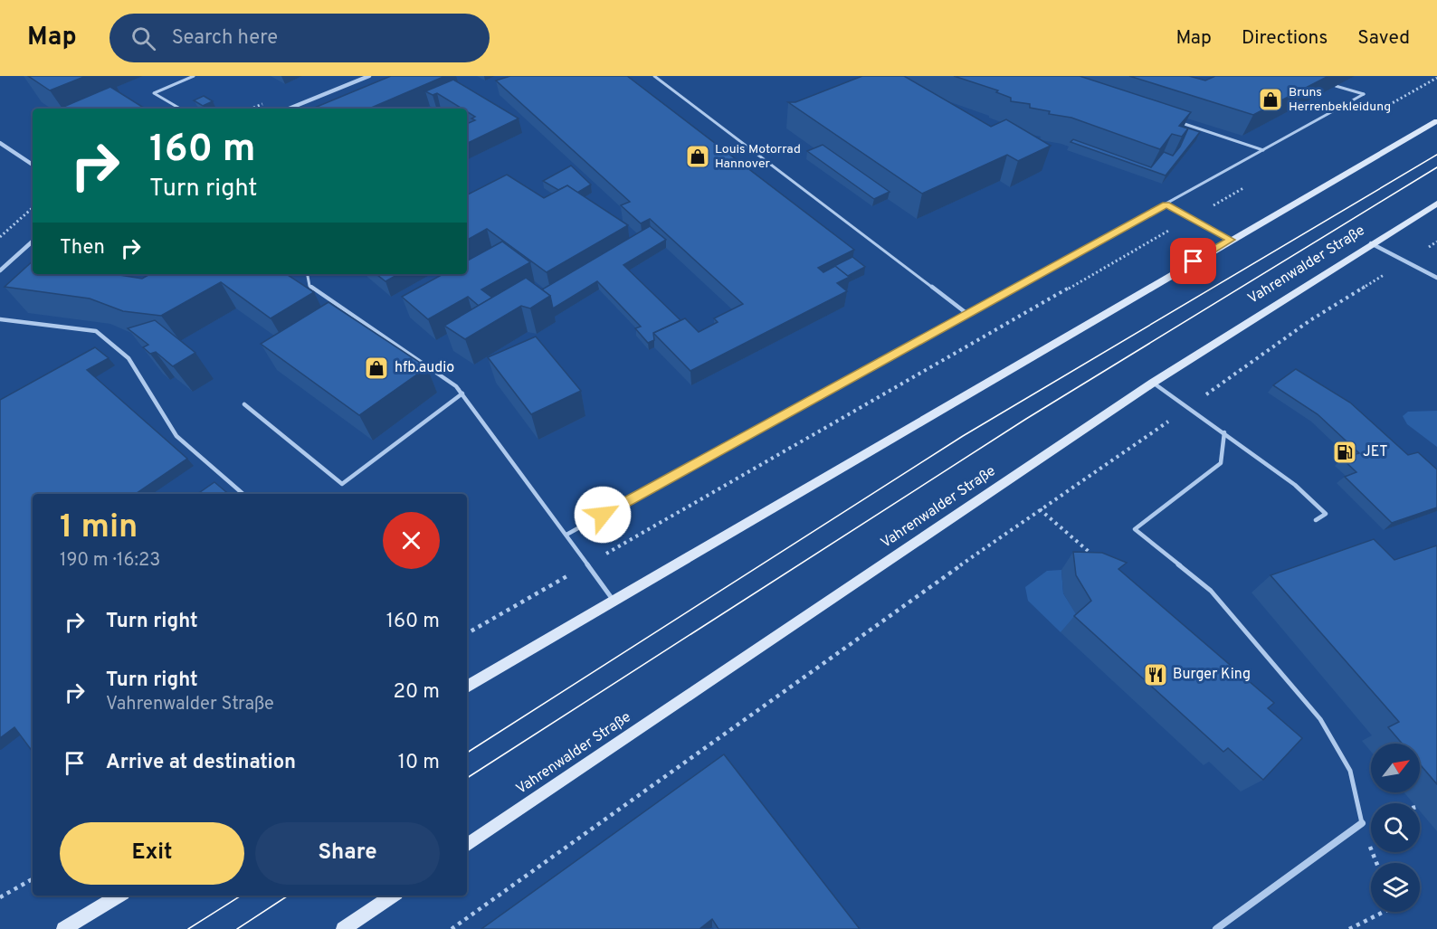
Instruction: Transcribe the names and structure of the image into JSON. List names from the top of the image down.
{
  "streets": {
    "main road": ["Vahrenwalder Straße"]
  },
  "places": {
    "shop": ["Bruns Herrenbekleidung", "Louis Motorrad Hannover", "hfb.audio"],
    "fuel station": ["JET"],
    "restaurant": ["Burger King"]
  },
  "north": "top right",
  "page": {
    "header": "Map",
    "search": "Search here",
    "nav": ["Map", "Directions", "Saved"],
    "turn": ["160 m", "Turn right"],
    "then": "Then",
    "heading": ["1 min", "190 m · 16:23"],
    "list": [
      {
        "name": "Turn right",
        "value": "160 m"
      },
      {
        "name": "Turn right",
        "note": "Vahrenwalder Straße",
        "value": "20 m"
      },
      {
        "name": "Arrive at destination",
        "value": "10 m"
      }
    ],
    "buttons": ["Exit", "Share"]
  }
}
